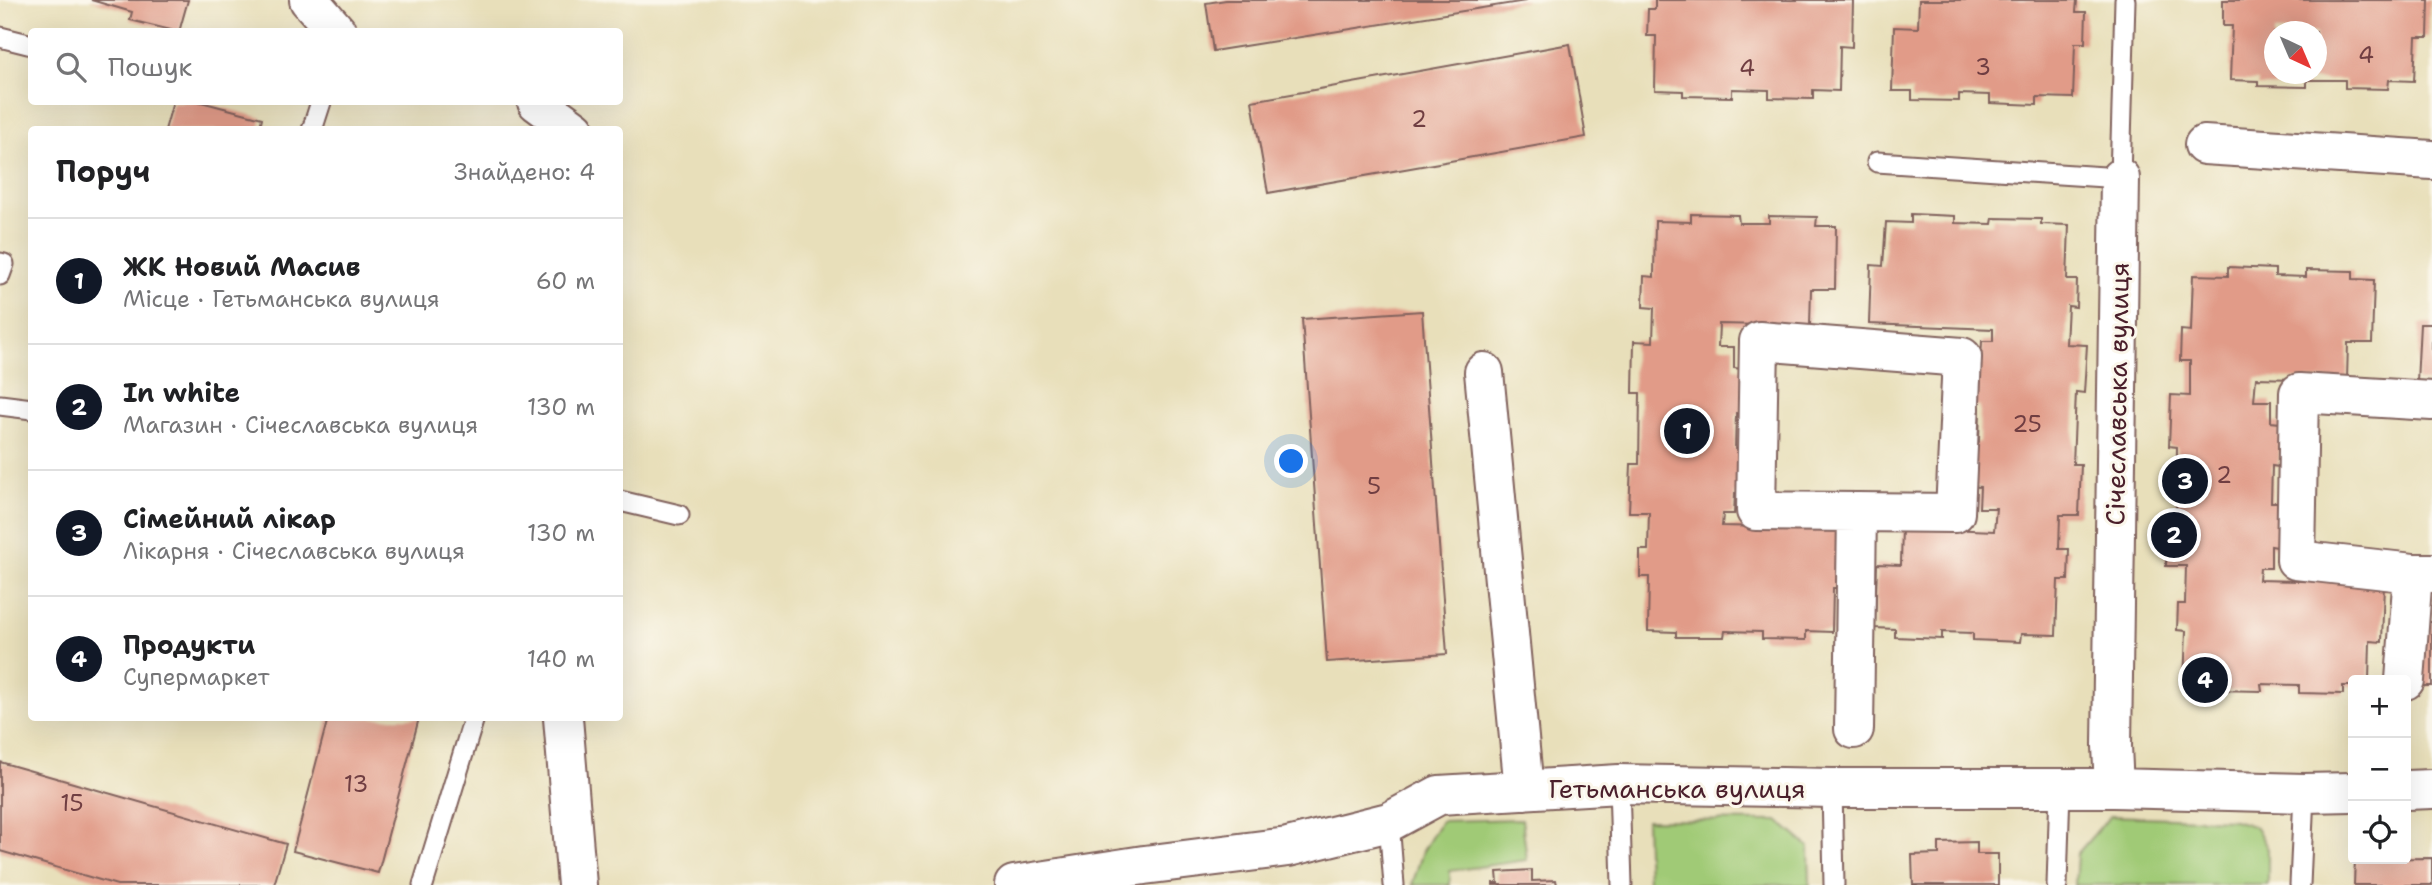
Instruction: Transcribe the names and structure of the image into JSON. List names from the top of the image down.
{
  "streets": {
    "street": ["Січеславська вулиця", "Гетьманська вулиця"]
  },
  "crossings": [
    ["Січеславська вулиця", "Гетьманська вулиця"]
  ],
  "house_numbers": [
    "4",
    "3",
    "4",
    "2",
    "25",
    "2",
    "5",
    "13",
    "15"
  ],
  "north": "bottom right",
  "page": {
    "search": "Пошук",
    "heading": ["Поруч", "Знайдено: 4"],
    "list": [
      {
        "mark": "1",
        "name": "ЖК Новий Масив",
        "note": "Місце · Гетьманська вулиця",
        "value": "60 m"
      },
      {
        "mark": "2",
        "name": "In white",
        "note": "Магазин · Січеславська вулиця",
        "value": "130 m"
      },
      {
        "mark": "3",
        "name": "Сімейний лікар",
        "note": "Лікарня · Січеславська вулиця",
        "value": "130 m"
      },
      {
        "mark": "4",
        "name": "Продукти",
        "note": "Супермаркет",
        "value": "140 m"
      }
    ],
    "pins": [
      "1",
      "3",
      "2",
      "4"
    ],
    "map_buttons": ["+", "−"]
  }
}
